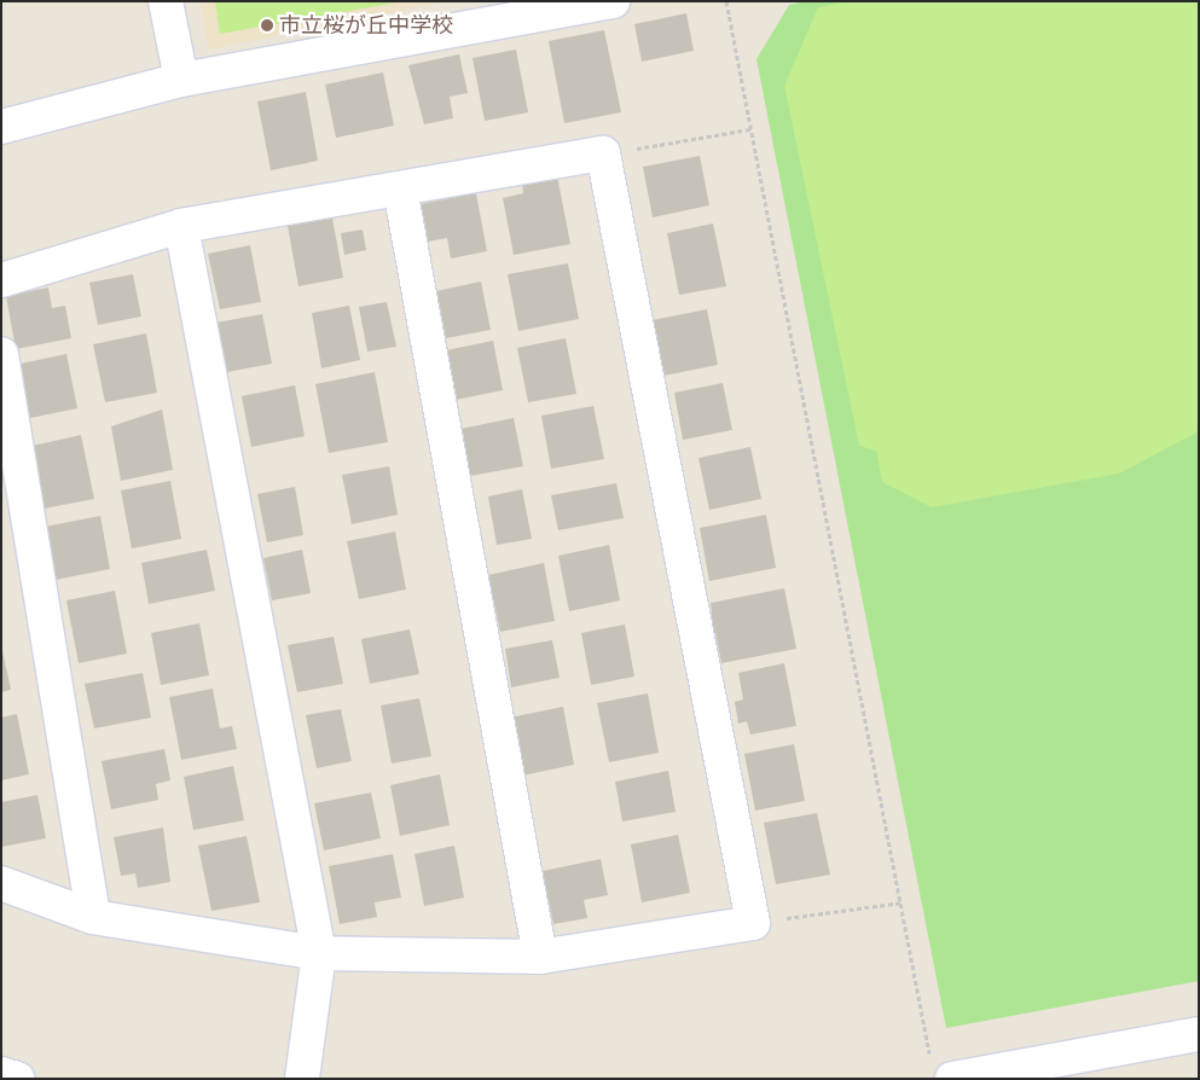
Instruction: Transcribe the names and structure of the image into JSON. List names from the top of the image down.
{
  "places": ["市立桜が丘中学校"]
}
